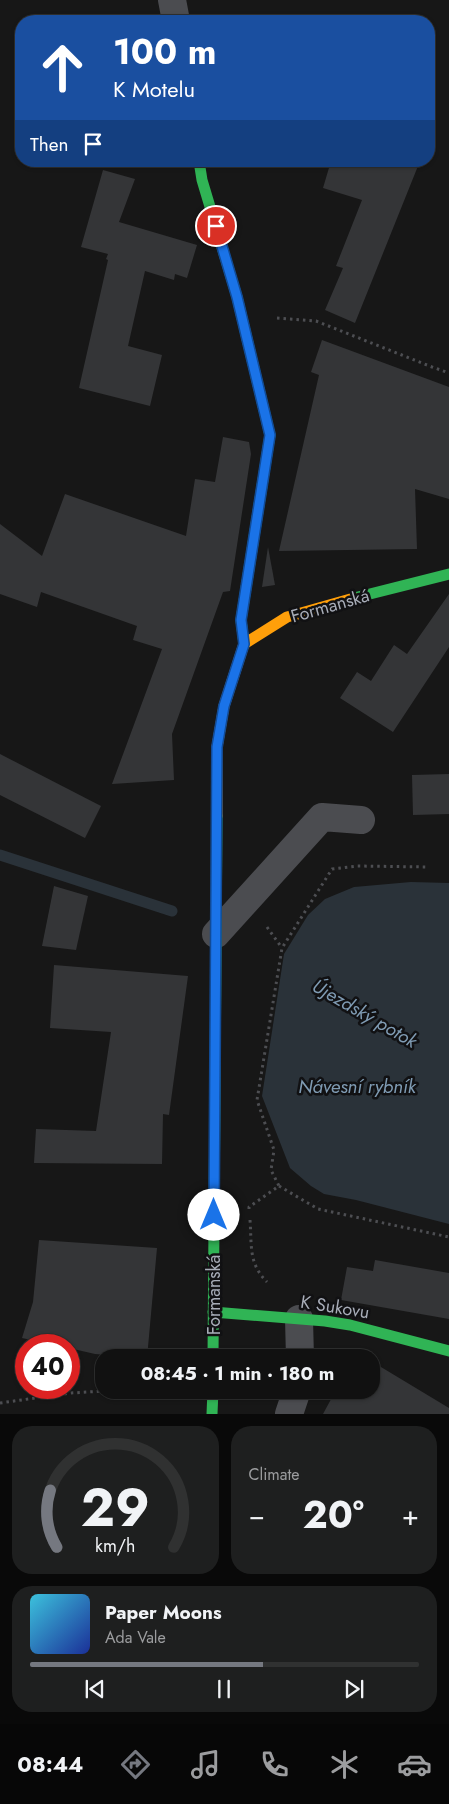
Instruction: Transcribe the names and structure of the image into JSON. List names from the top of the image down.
{
  "streets": {
    "street": ["Formanská", "K Sukovu"]
  },
  "crossings": [
    ["Formanská", "K Sukovu"]
  ],
  "water": ["Újezdský potok", "Návesní rybník"],
  "page": {
    "turn": ["100 m", "K Motelu"],
    "then": "Then",
    "limit": "40",
    "trip": "08:45 · 1 min · 180 m",
    "tile": "Climate",
    "heat": ["−", "20°", "+"],
    "song": ["Paper Moons", "Ada Vale"],
    "tabs": "08:44",
    "gauge": ["29", "km/h"]
  }
}
